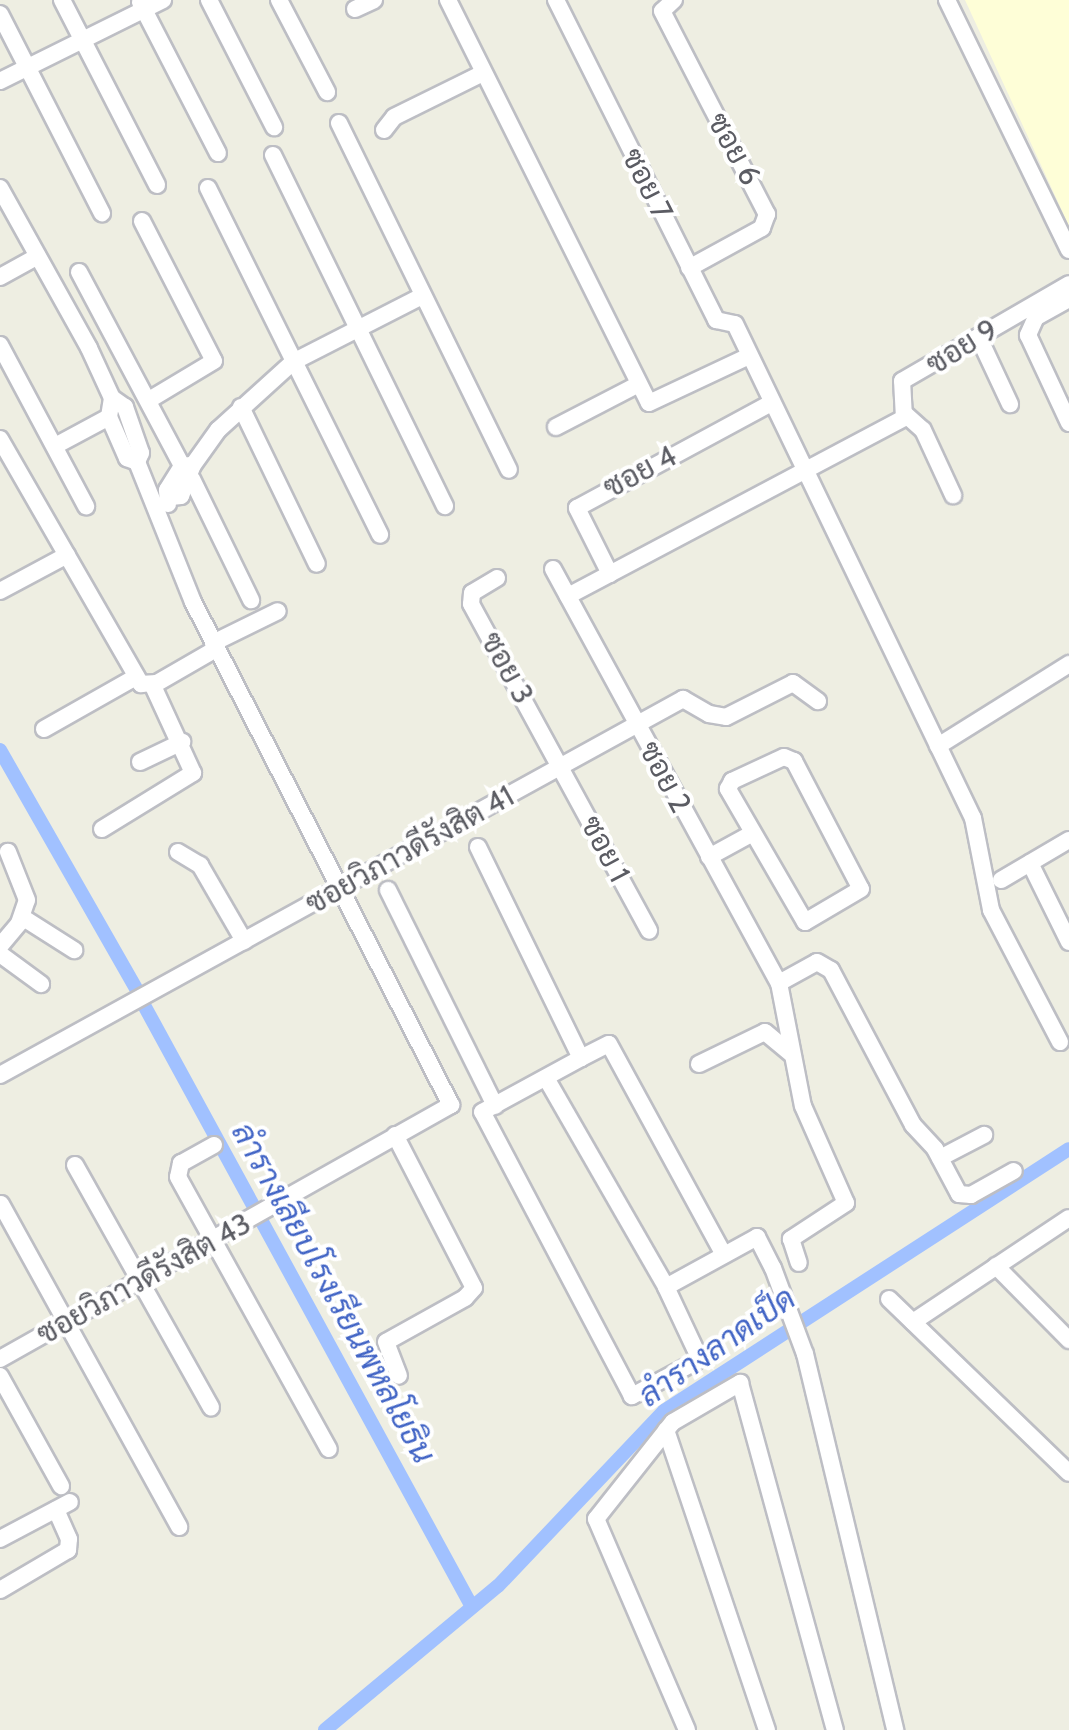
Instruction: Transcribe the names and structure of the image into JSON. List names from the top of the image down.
{
  "streets": {
    "street": [
      "ซอย 6",
      "ซอย 7",
      "ซอย 9",
      "ซอย 4",
      "ซอย 3",
      "ซอย 2",
      "ซอย 1",
      "ซอยวิภาวดีรังสิต 41",
      "ซอยวิภาวดีรังสิต 43"
    ]
  },
  "crossings": [
    ["ซอย 6", "ซอย 7"],
    ["ซอย 3", "ซอย 1"],
    ["ซอย 3", "ซอยวิภาวดีรังสิต 41"],
    ["ซอย 2", "ซอยวิภาวดีรังสิต 41"],
    ["ซอย 1", "ซอยวิภาวดีรังสิต 41"],
    ["ซอยวิภาวดีรังสิต 41", "ซอยวิภาวดีรังสิต 43"]
  ],
  "water": ["ลำรางเลียบโรงเรียนพหลโยธิน", "ลำรางลาดเป็ด"]
}
